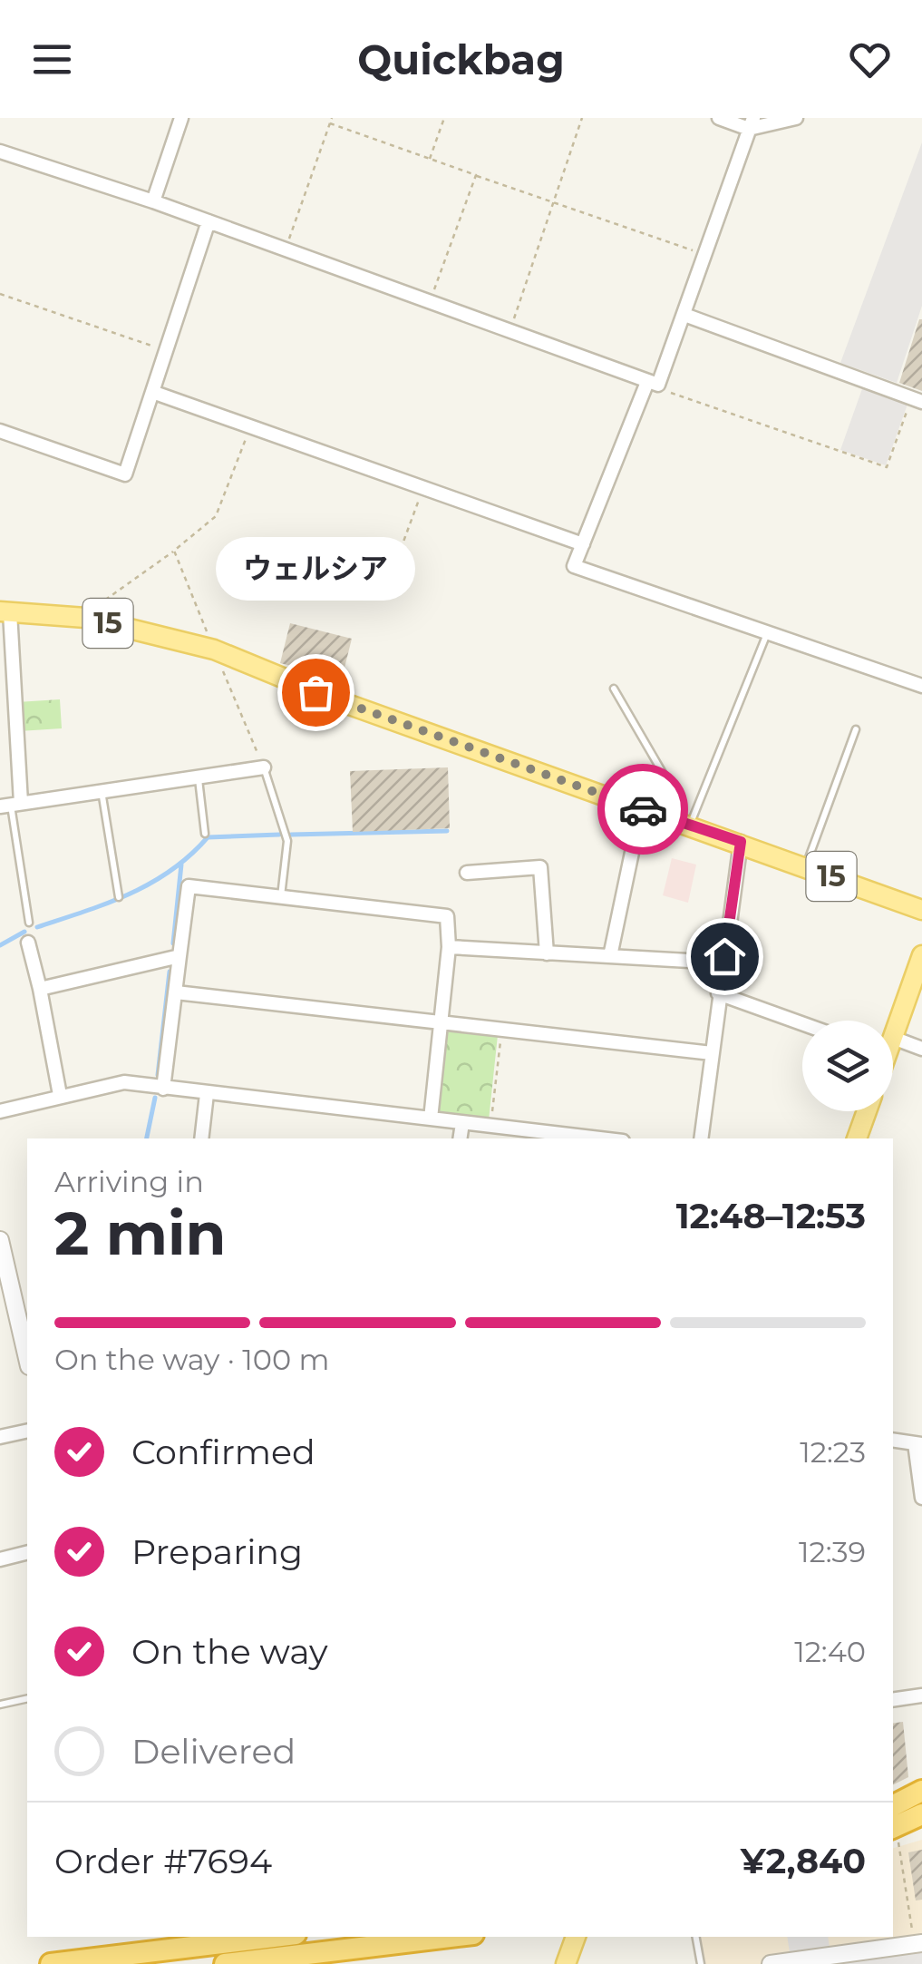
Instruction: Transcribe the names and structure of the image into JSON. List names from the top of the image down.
{
  "streets": {
    "main road": ["15"]
  },
  "places": ["ウェルシア"],
  "page": {
    "header": "Quickbag",
    "bubble": "ウェルシア",
    "heading": ["2 min", "Arriving in", "12:48–12:53"],
    "panel": ["Order #7694", "¥2,840"],
    "bar": "On the way · 100 m",
    "list": [
      ["Confirmed", "12:23"],
      ["Preparing", "12:39"],
      ["On the way", "12:40"],
      "Delivered"
    ]
  }
}
